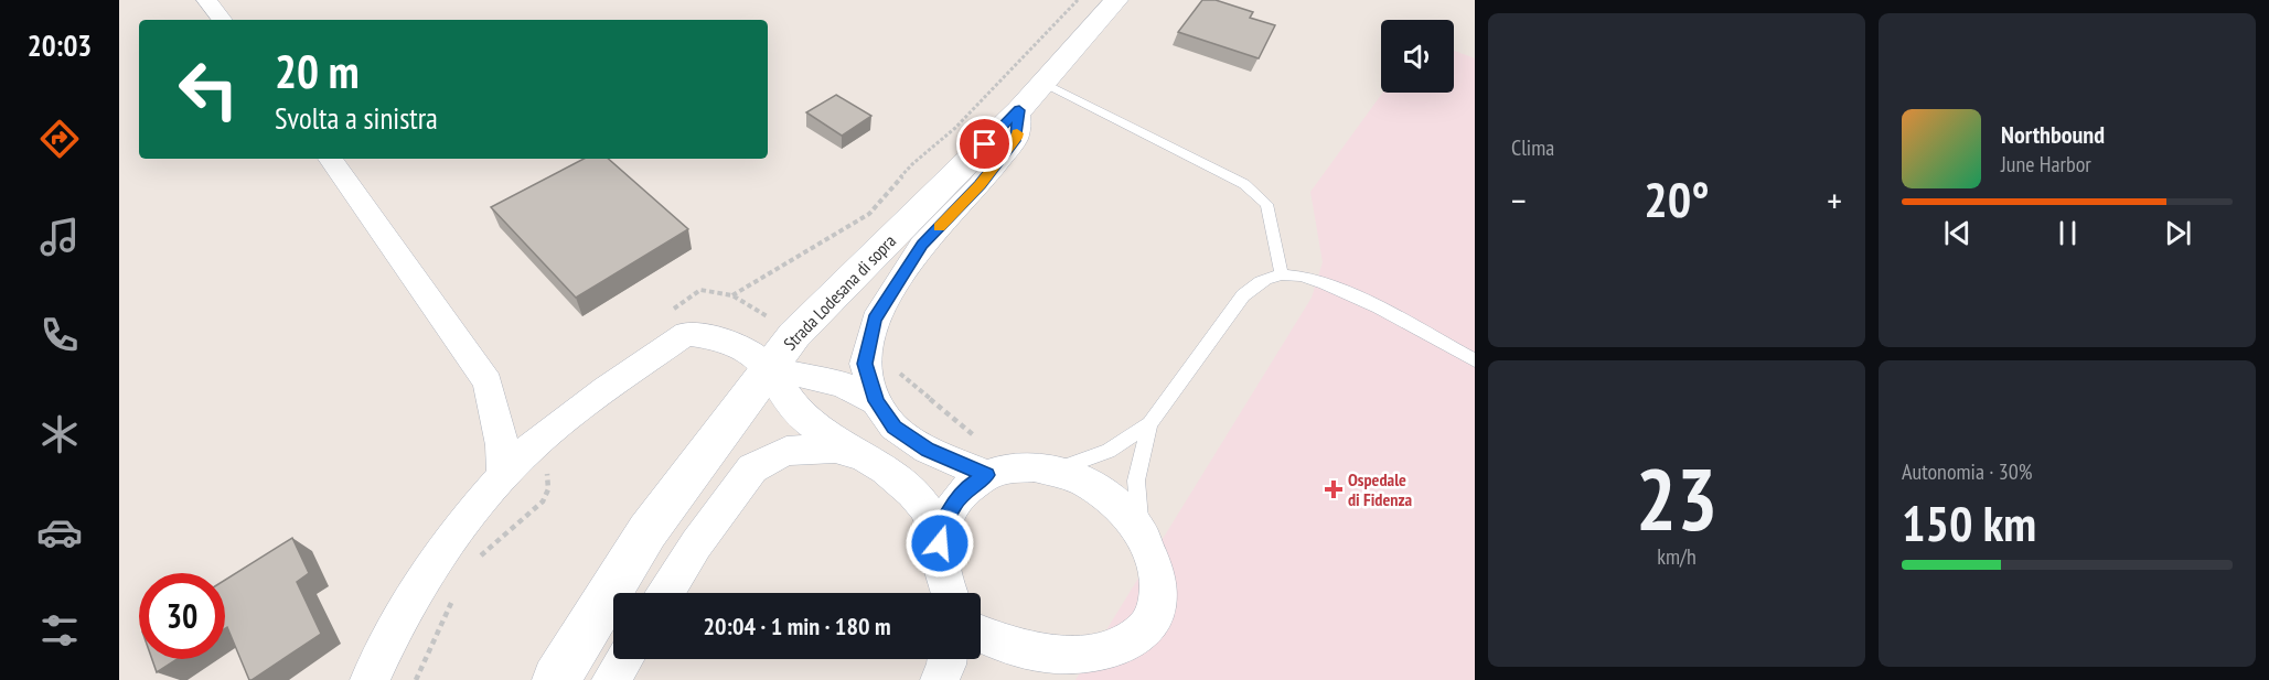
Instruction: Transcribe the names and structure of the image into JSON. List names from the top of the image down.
{
  "streets": {
    "street": ["Strada Lodesana di sopra"]
  },
  "places": {
    "health": ["Ospedale di Fidenza"]
  },
  "page": {
    "tabs": "20:03",
    "tile": [
      "Clima",
      ["23", "km/h"],
      ["Autonomia · 30%", "150 km"]
    ],
    "turn": ["20 m", "Svolta a sinistra"],
    "song": ["Northbound", "June Harbor"],
    "heat": ["−", "20°", "+"],
    "limit": "30",
    "trip": "20:04 · 1 min · 180 m"
  }
}
